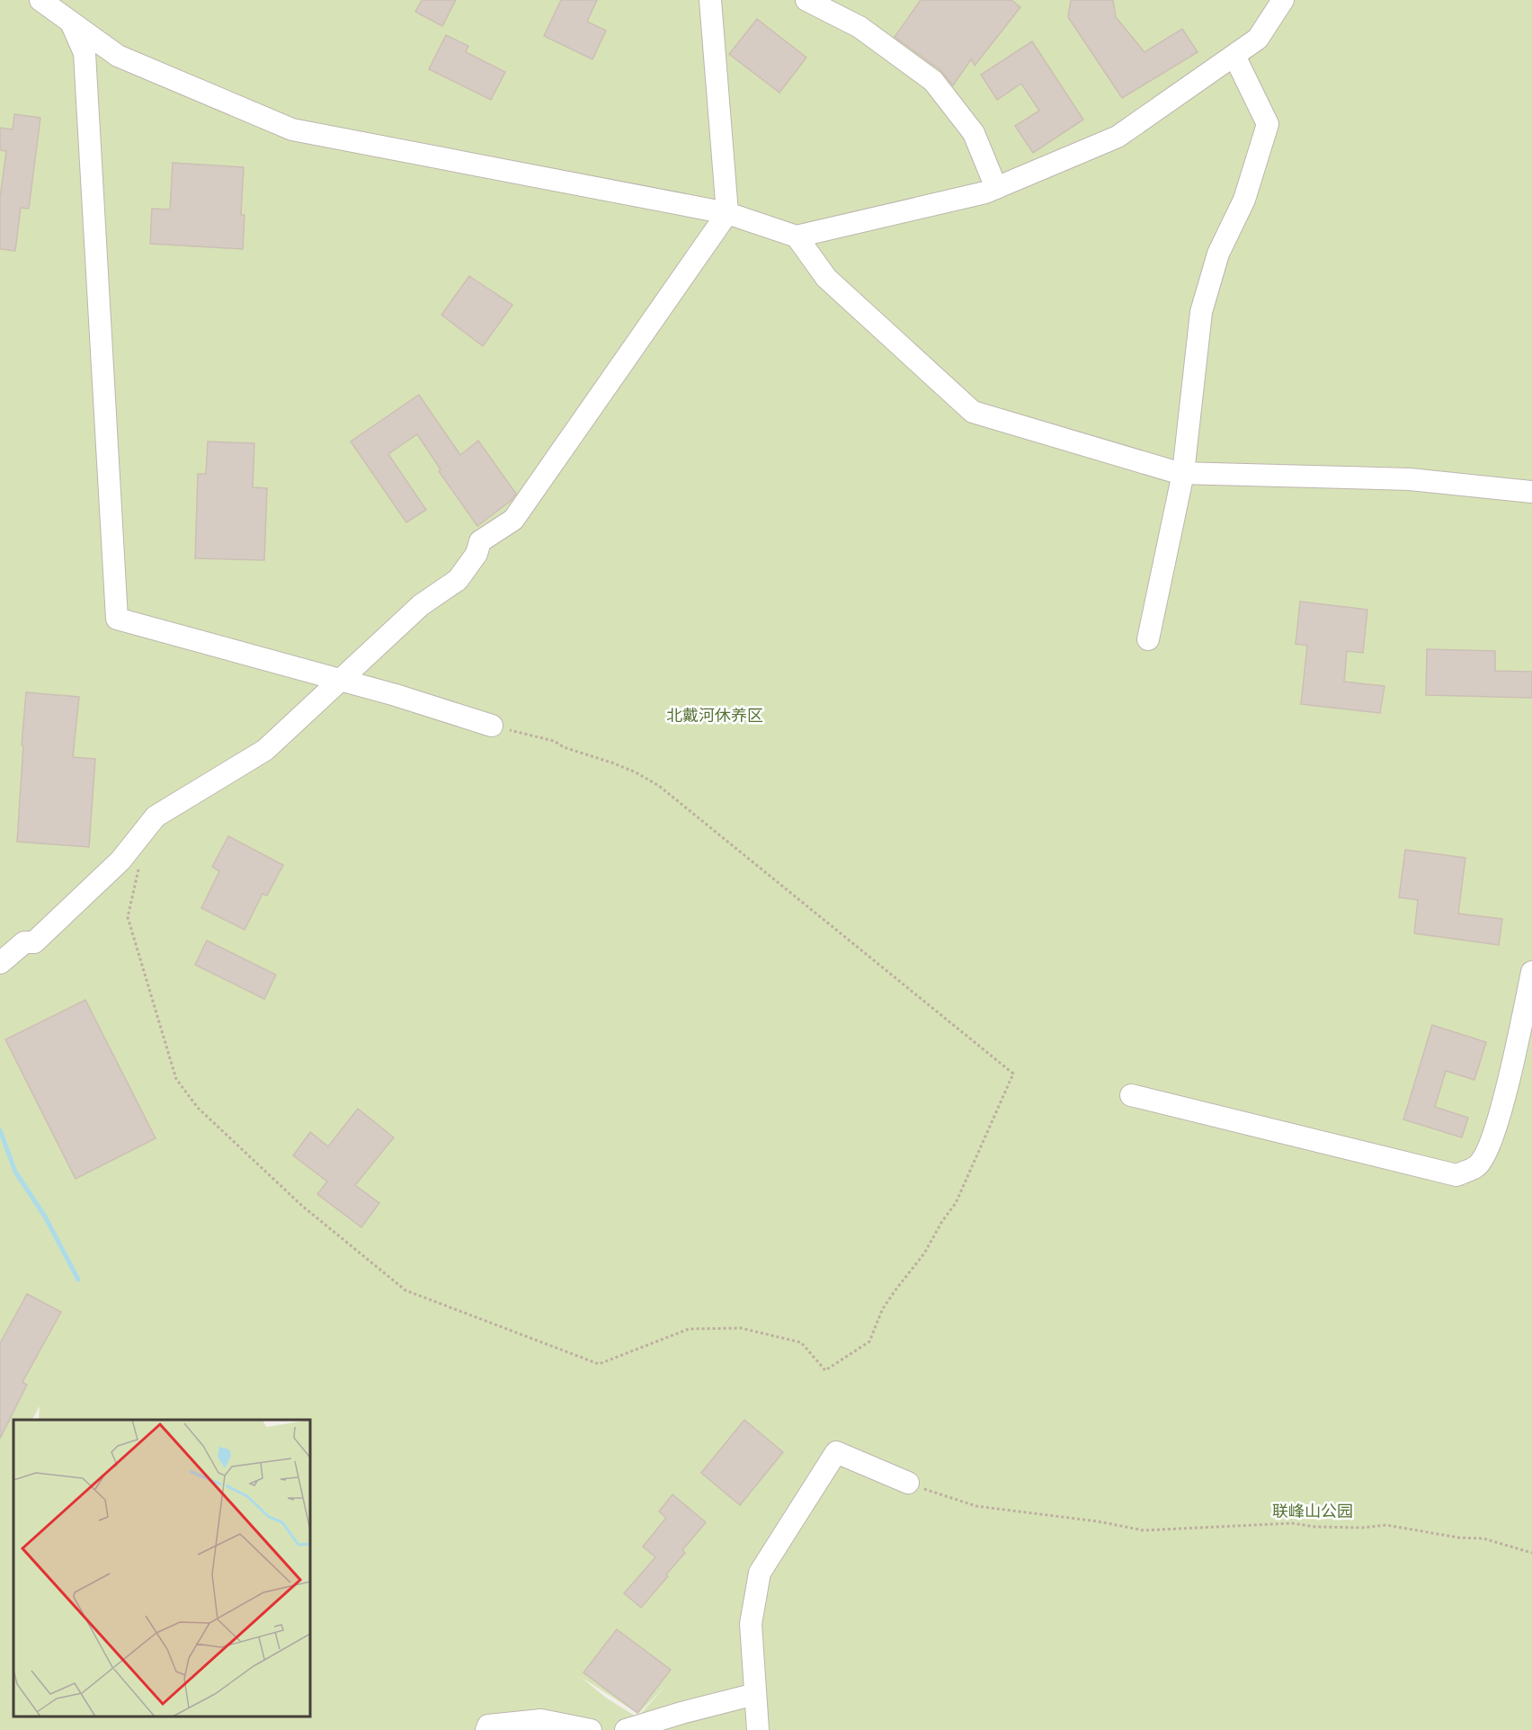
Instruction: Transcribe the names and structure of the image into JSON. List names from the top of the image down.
{
  "parks": ["北戴河休养区", "联峰山公园"]
}
